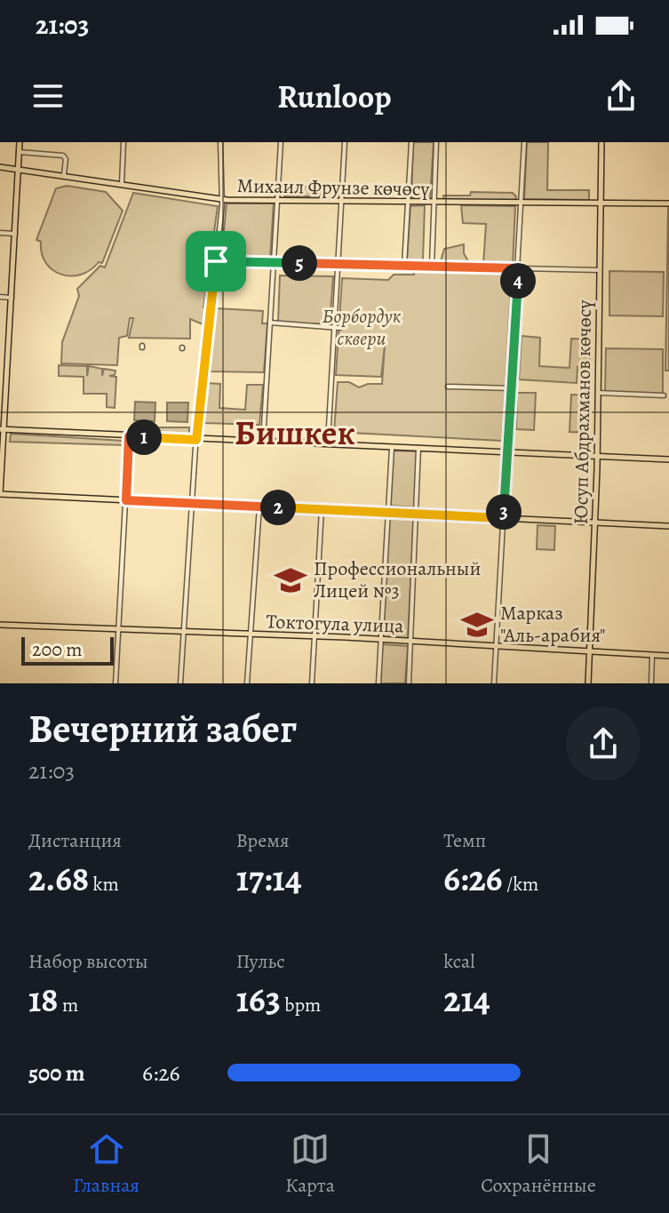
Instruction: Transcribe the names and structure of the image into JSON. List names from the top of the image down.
{
  "streets": {
    "main road": ["Михаил Фрунзе көчөсү", "Юсуп Абдрахманов көчөсү", "Токтогула улица"]
  },
  "crossings": [
    ["Михаил Фрунзе көчөсү", "Юсуп Абдрахманов көчөсү"],
    ["Юсуп Абдрахманов көчөсү", "Токтогула улица"]
  ],
  "districts": ["Бишкек"],
  "parks": ["Борбордук сквери"],
  "places": {
    "school or university": ["Профессиональный Лицей №3", "Марказ \"Аль-арабия\""]
  },
  "scale_bar": "200 m",
  "page": {
    "status": "21:03",
    "header": "Runloop",
    "pins": [
      "5",
      "4",
      "1",
      "2",
      "3"
    ],
    "scale": "200 m",
    "heading": ["Вечерний забег", "21:03"],
    "stats": [
      ["Дистанция", "2.68 km"],
      ["Время", "17:14"],
      ["Темп", "6:26 /km"],
      ["Набор высоты", "18 m"],
      ["Пульс", "163 bpm"],
      ["kcal", "214"]
    ],
    "list": [
      {
        "name": "500 m",
        "note": "6:26"
      }
    ],
    "tabs": ["Главная", "Карта", "Сохранённые"]
  }
}
